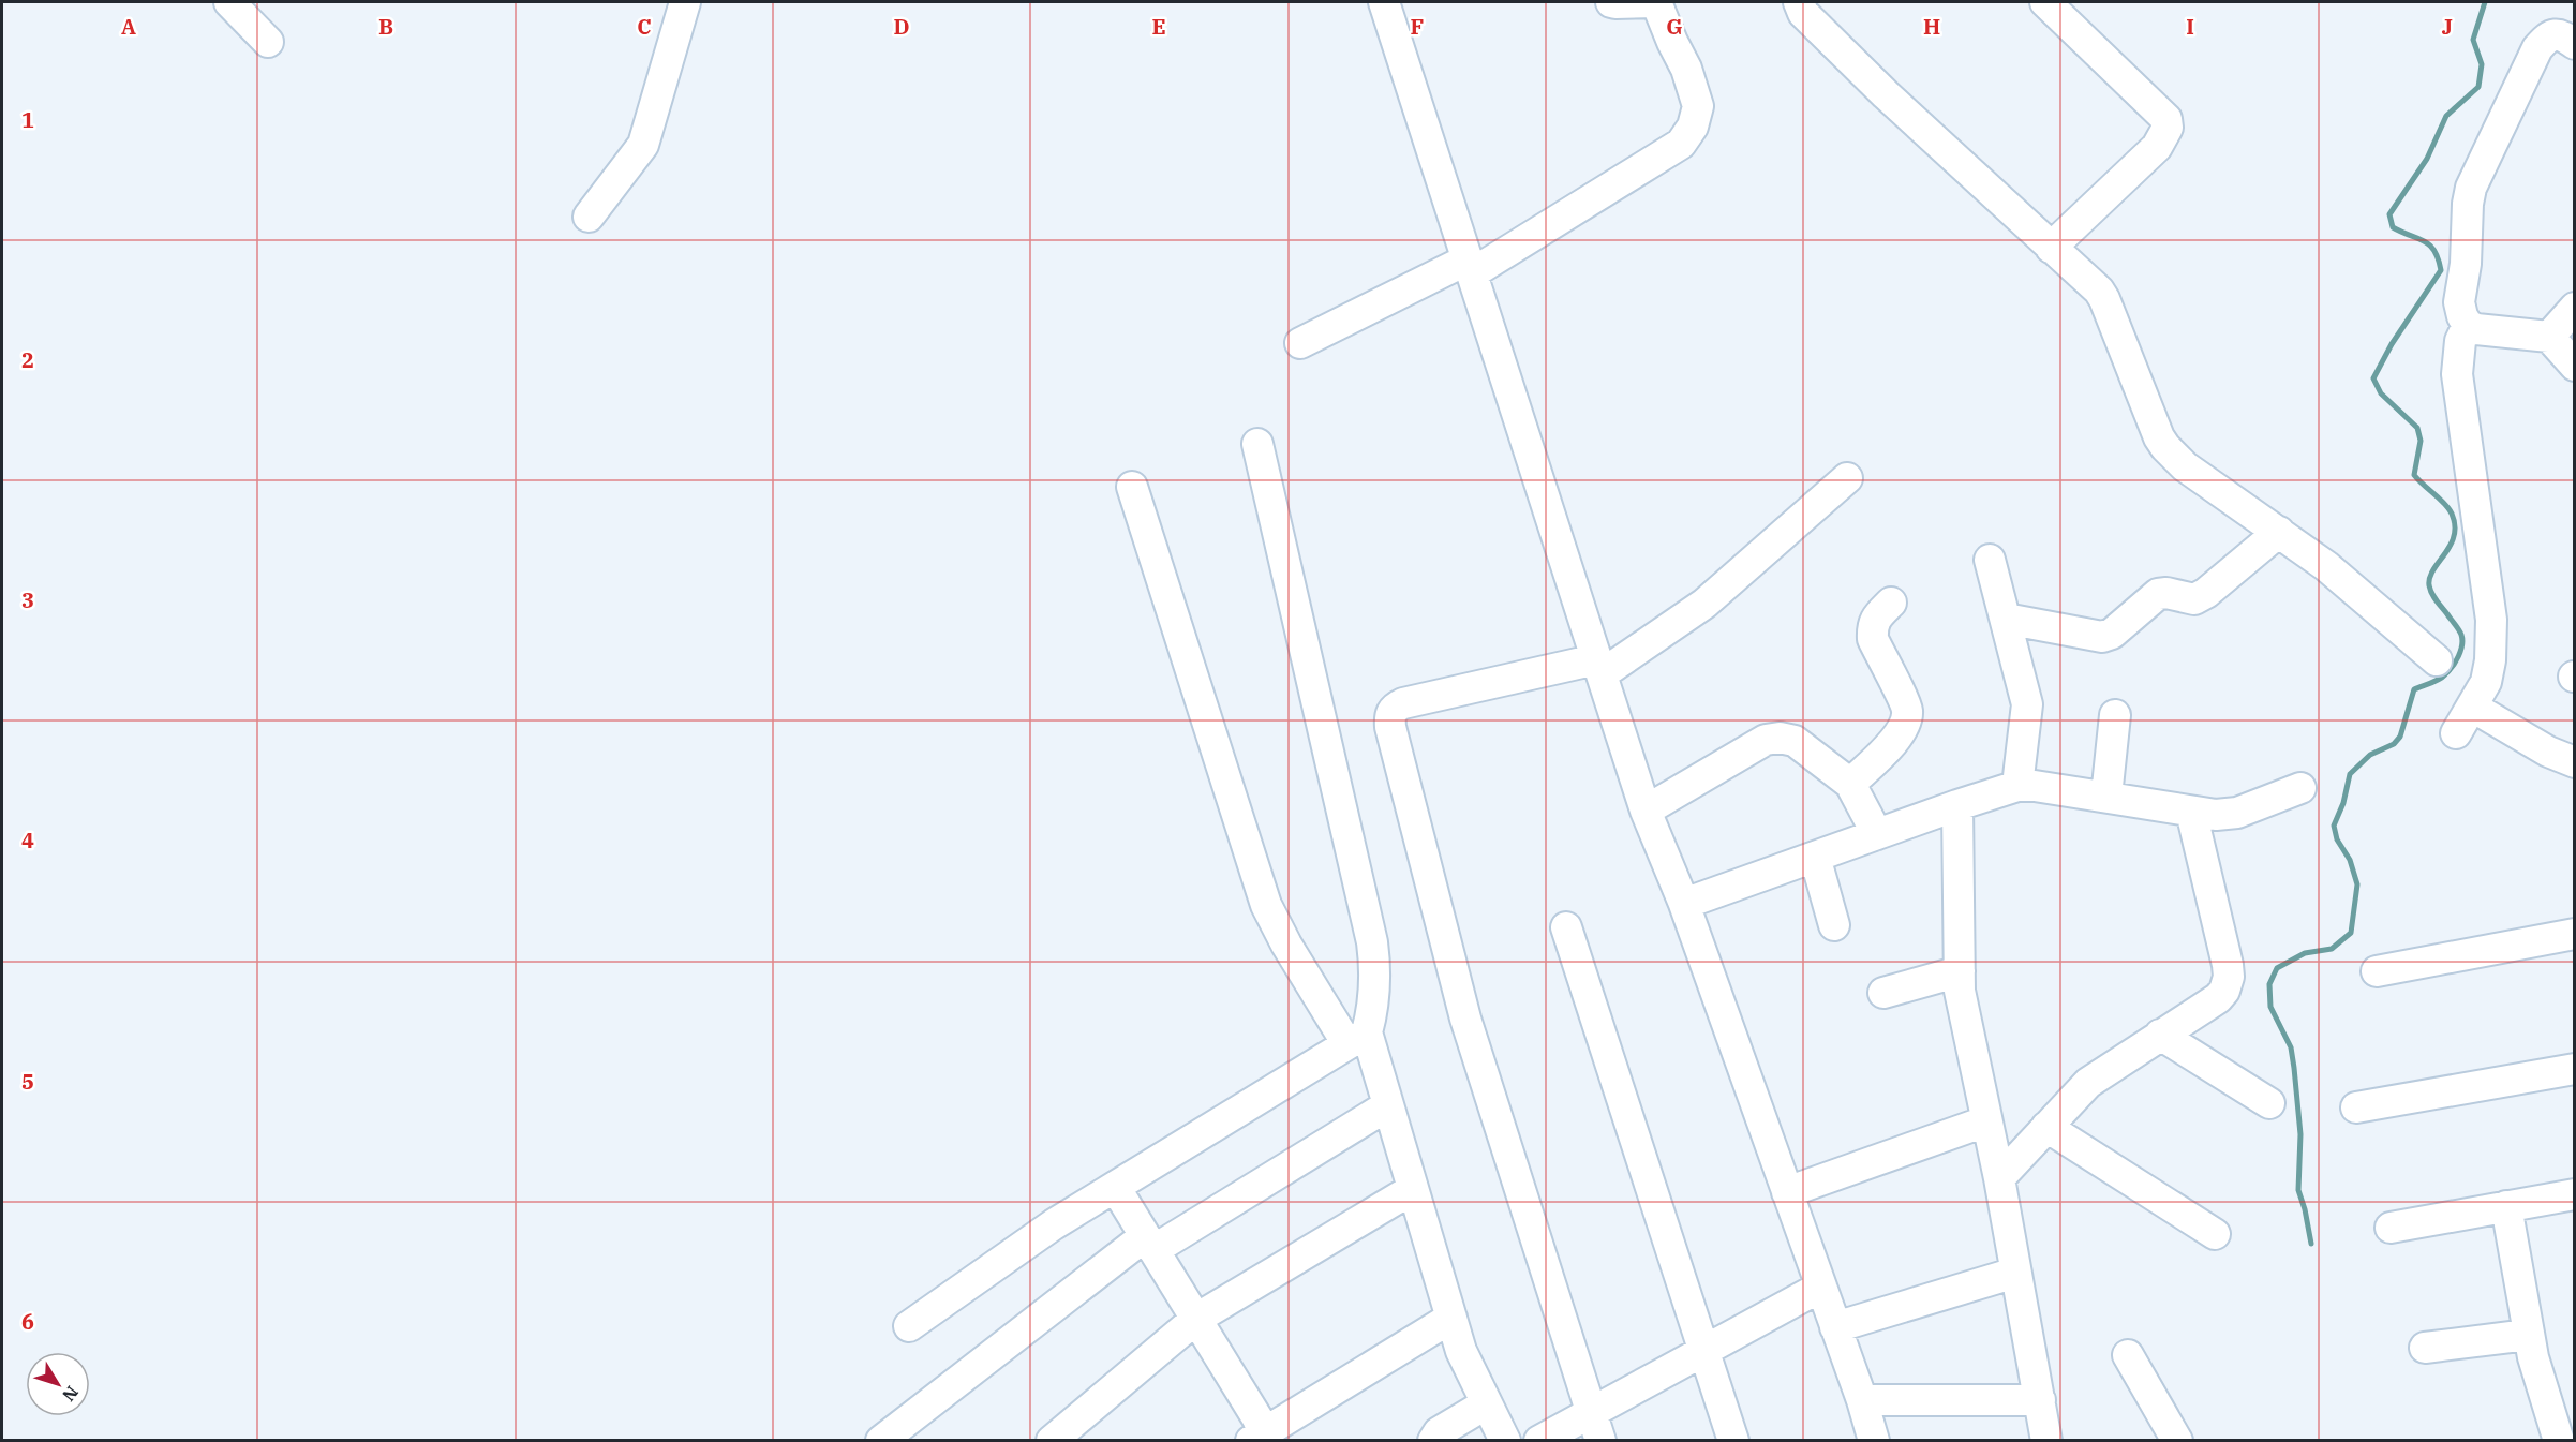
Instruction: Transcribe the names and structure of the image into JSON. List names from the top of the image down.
{
  "north": "bottom right",
  "grid": {
    "columns": [
      "A",
      "B",
      "C",
      "D",
      "E",
      "F",
      "G",
      "H",
      "I",
      "J"
    ],
    "rows": [
      "1",
      "2",
      "3",
      "4",
      "5",
      "6"
    ]
  }
}
